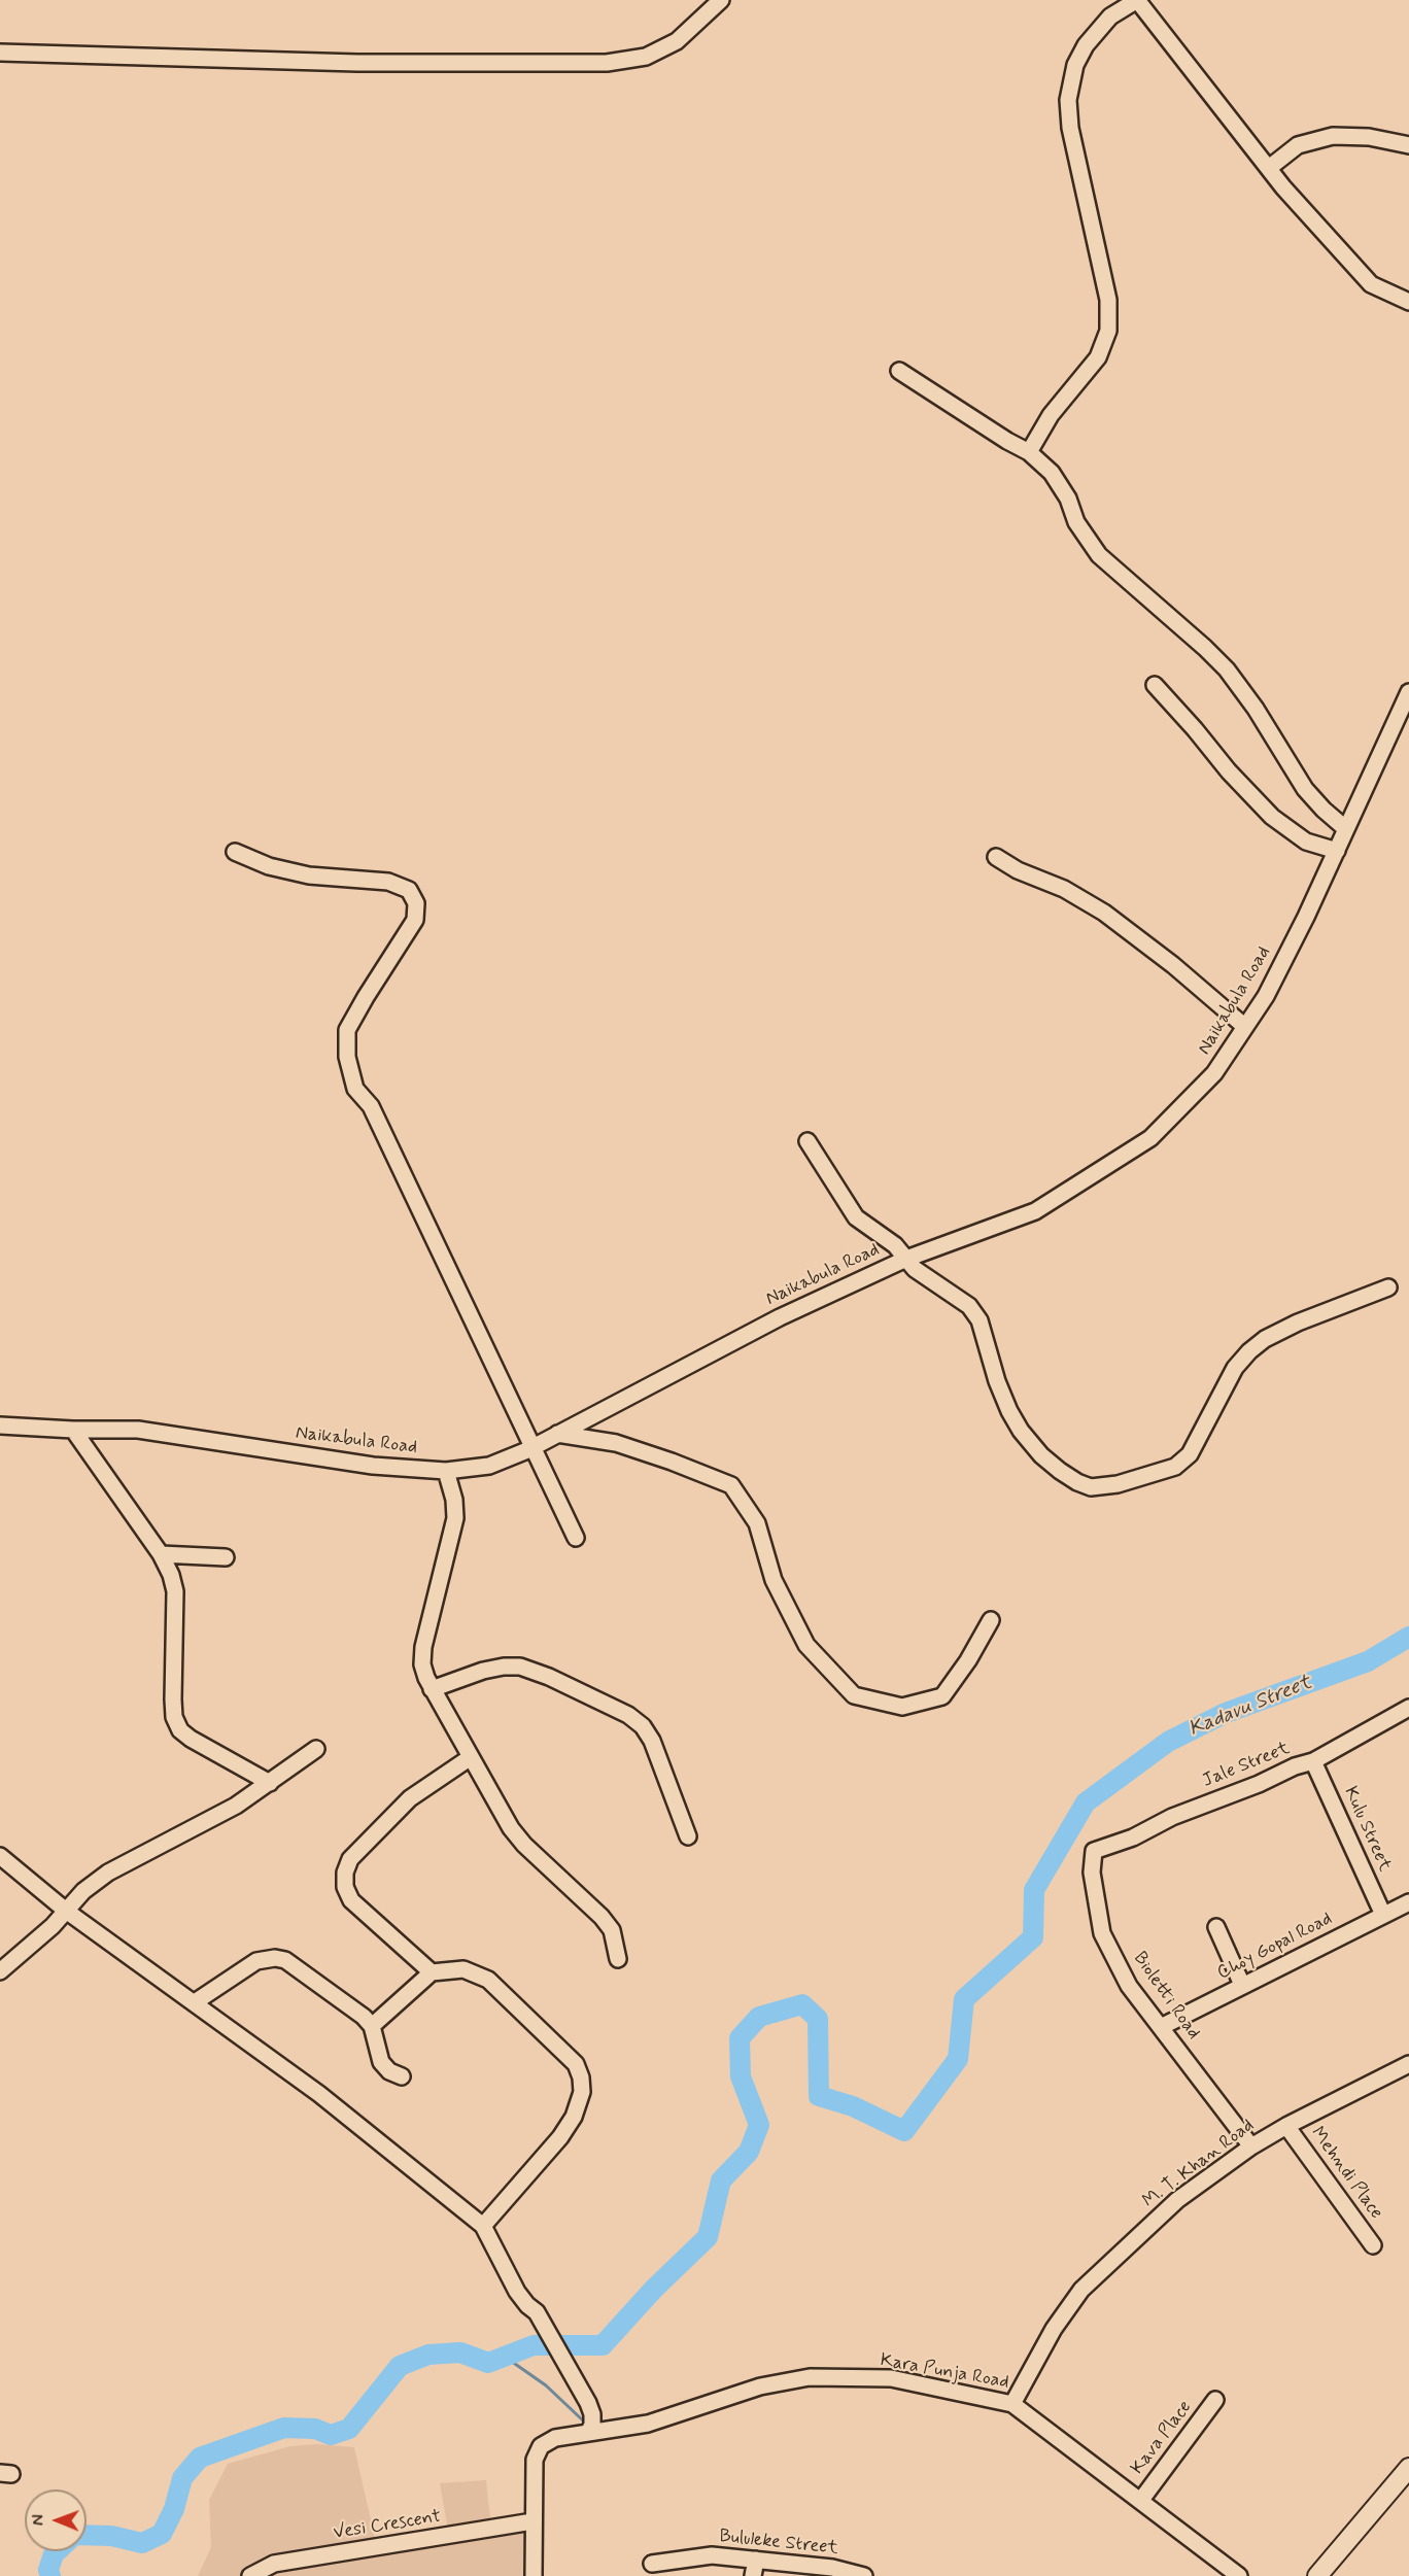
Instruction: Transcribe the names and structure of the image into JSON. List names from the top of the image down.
{
  "streets": {
    "street": [
      "Naikabula Road",
      "Jale Street",
      "Kulu Street",
      "Choy Gopal Road",
      "Bioletti Road",
      "M. T. Khan Road",
      "Mehndi Place",
      "Kara Punja Road",
      "Kava Place",
      "Vesi Crescent",
      "Bululeke Street"
    ]
  },
  "crossings": [
    ["Jale Street", "Kulu Street"],
    ["Jale Street", "Bioletti Road"],
    ["Kulu Street", "Choy Gopal Road"],
    ["Choy Gopal Road", "Bioletti Road"],
    ["Bioletti Road", "M. T. Khan Road"],
    ["M. T. Khan Road", "Mehndi Place"],
    ["M. T. Khan Road", "Kara Punja Road"],
    ["Kara Punja Road", "Kava Place"],
    ["Kara Punja Road", "Vesi Crescent"]
  ],
  "water": ["Kadavu Street"],
  "north": "left"
}
